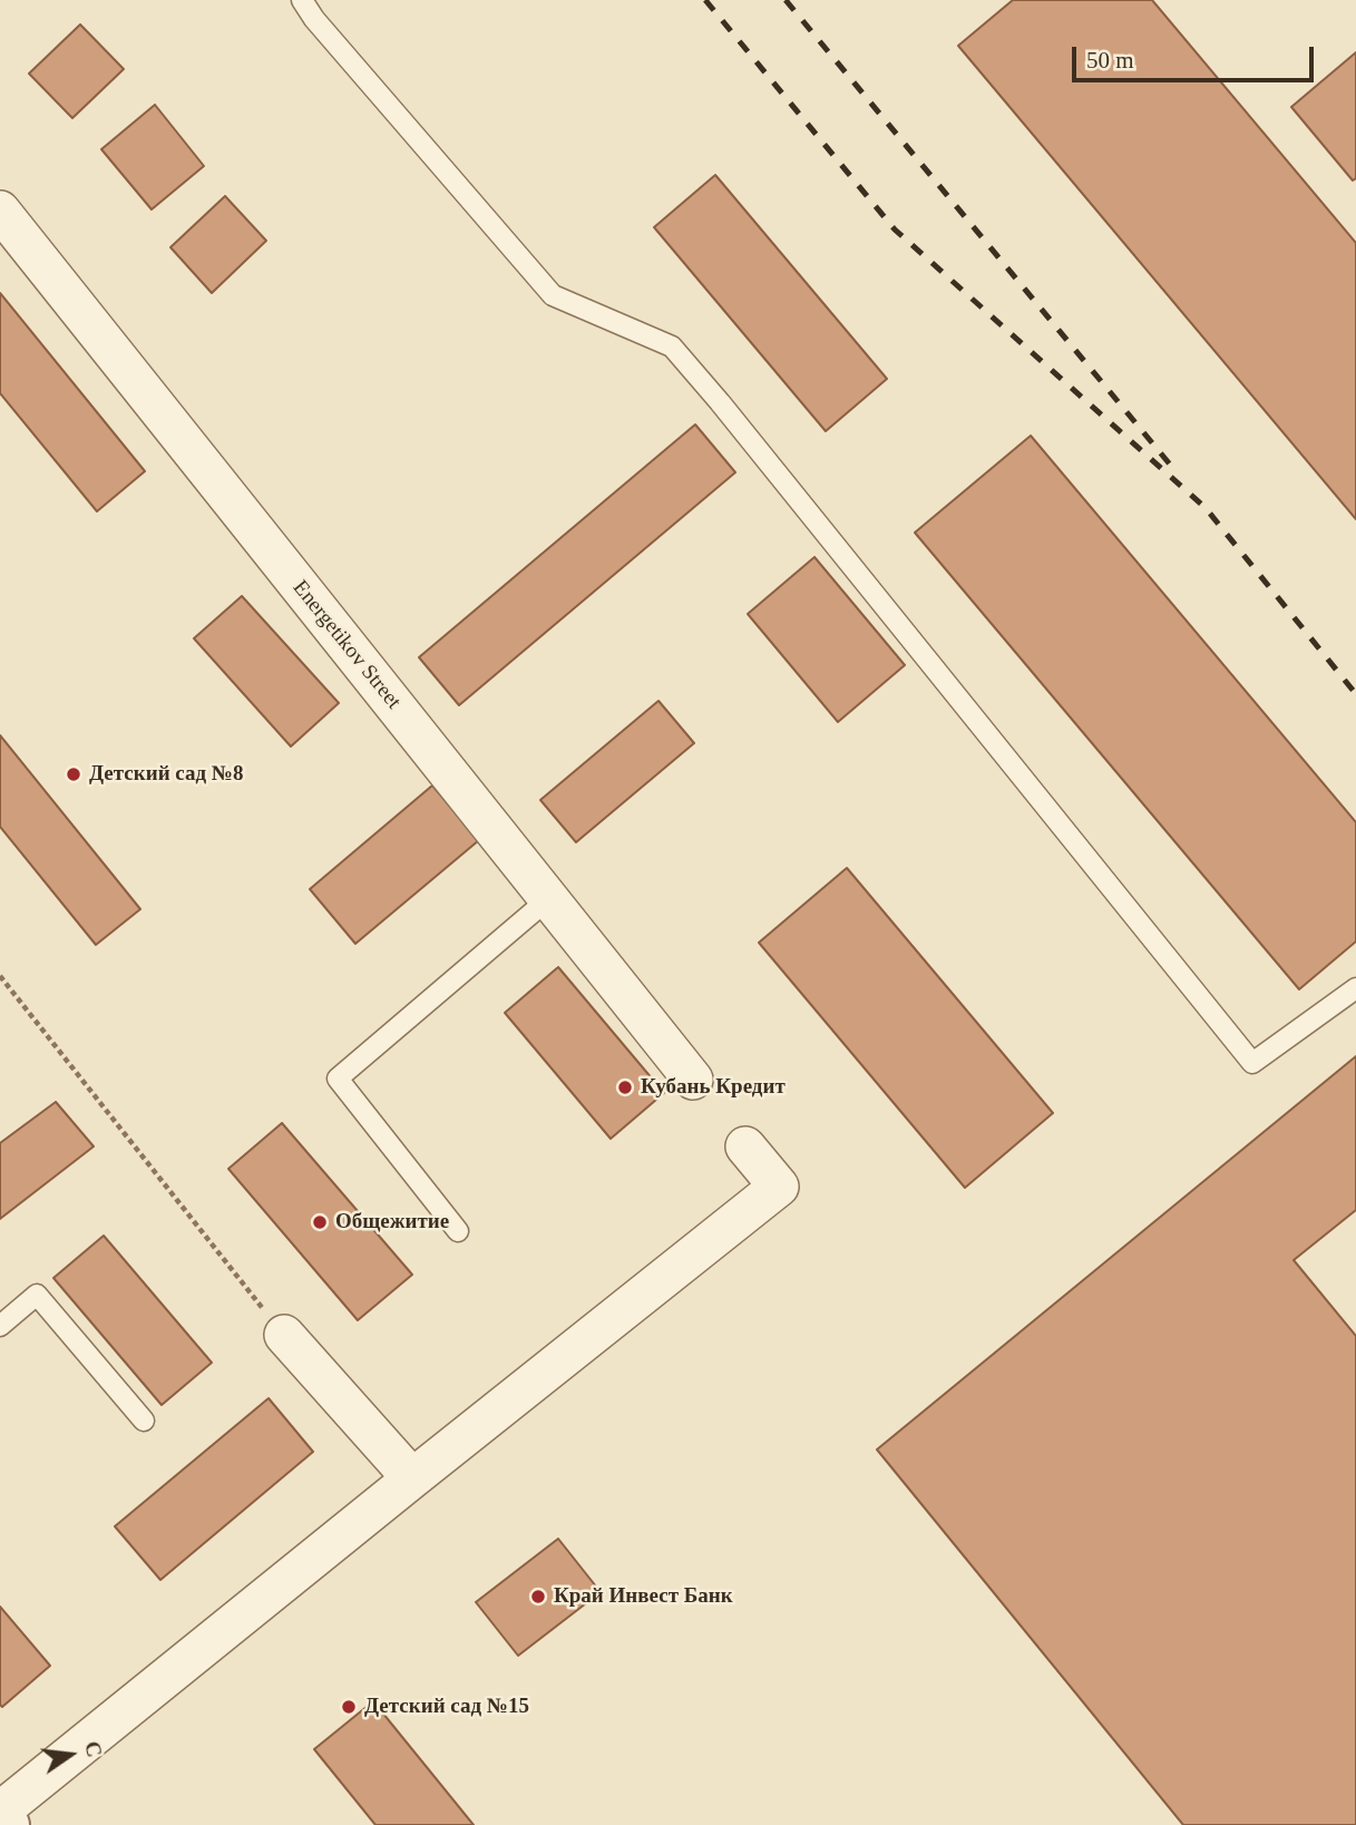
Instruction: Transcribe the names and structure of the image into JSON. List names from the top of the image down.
{
  "streets": {
    "street": ["Energetikov Street"]
  },
  "places": [
    "Детский сад №8",
    "Кубань Кредит",
    "Общежитие",
    "Край Инвест Банк",
    "Детский сад №15"
  ],
  "scale_bar": "50 m",
  "north": "right"
}
